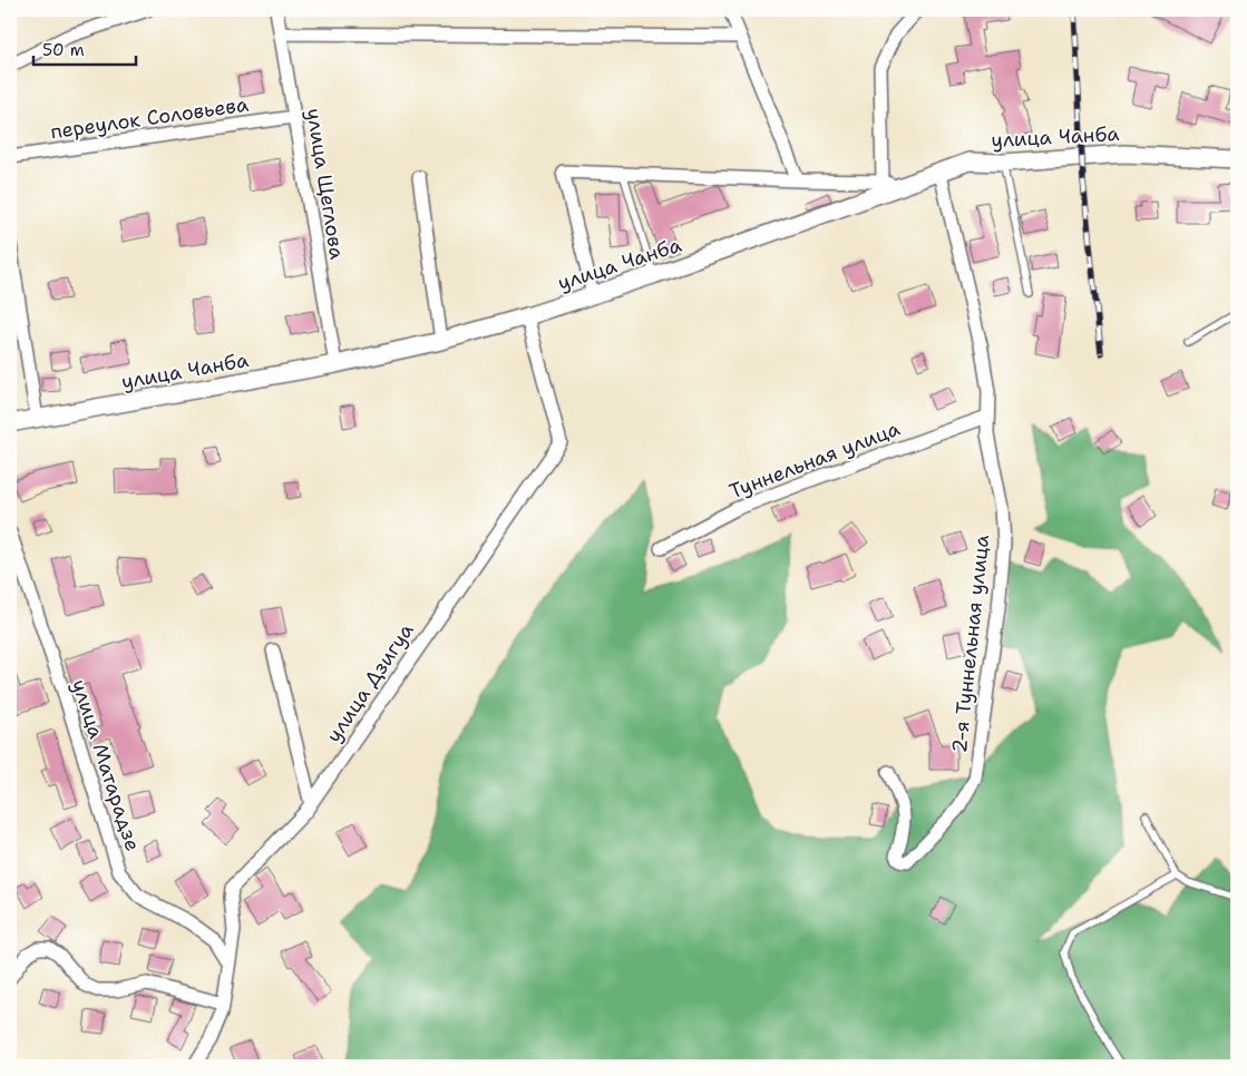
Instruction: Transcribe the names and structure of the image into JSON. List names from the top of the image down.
{
  "streets": {
    "street": [
      "переулок Соловьева",
      "улица Чанба",
      "улица Щеглова",
      "Туннельная улица",
      "2-я Туннельная улица",
      "улица Дзигуа",
      "улица Матарадзе"
    ]
  },
  "crossings": [
    ["переулок Соловьева", "улица Щеглова"],
    ["улица Чанба", "улица Щеглова"],
    ["улица Чанба", "2-я Туннельная улица"],
    ["улица Чанба", "улица Дзигуа"],
    ["Туннельная улица", "2-я Туннельная улица"],
    ["улица Дзигуа", "улица Матарадзе"]
  ],
  "scale_bar": "50 m"
}
